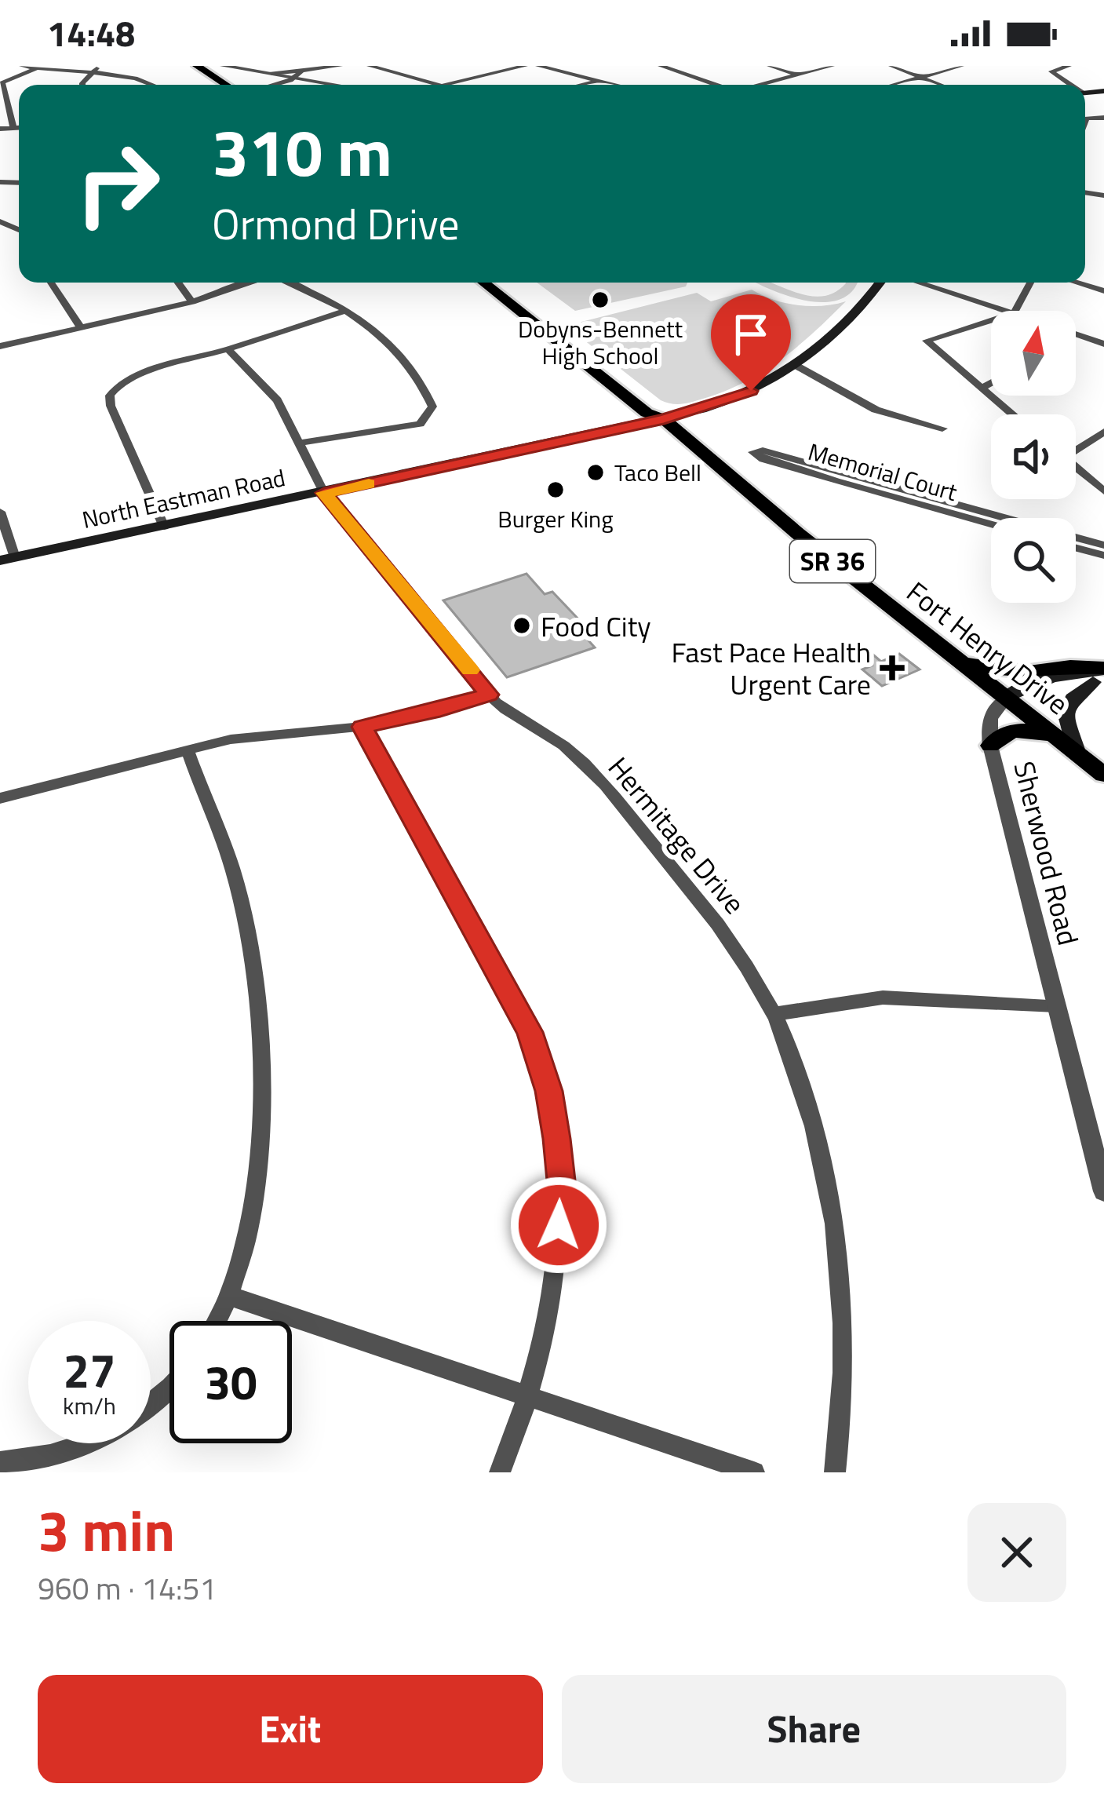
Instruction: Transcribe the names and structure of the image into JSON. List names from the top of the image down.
{
  "streets": {
    "main road": ["North Eastman Road", "SR 36", "Fort Henry Drive"],
    "street": ["Memorial Court", "Hermitage Drive", "Sherwood Road"]
  },
  "crossings": [
    ["North Eastman Road", "Fort Henry Drive"],
    ["North Eastman Road", "Hermitage Drive"],
    ["Fort Henry Drive", "Sherwood Road"]
  ],
  "places": {
    "other": [
      "Dobyns-Bennett High School",
      "Taco Bell",
      "Burger King",
      "Food City"
    ],
    "health": ["Fast Pace Health Urgent Care"]
  },
  "north": "top",
  "page": {
    "status": "14:48",
    "turn": ["310 m", "Ormond Drive"],
    "speed": "27 km/h",
    "limit": "30",
    "heading": ["3 min", "960 m · 14:51"],
    "buttons": ["Exit", "Share"]
  }
}
